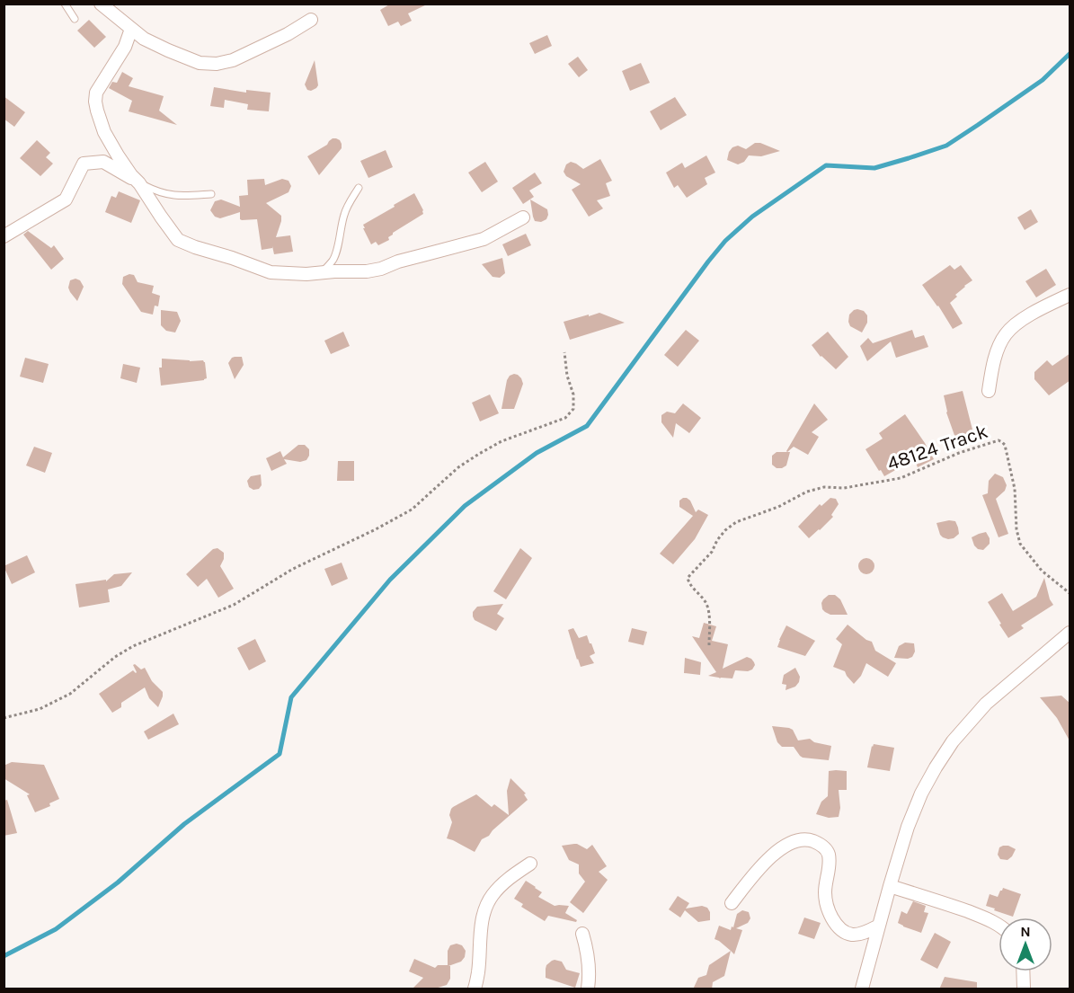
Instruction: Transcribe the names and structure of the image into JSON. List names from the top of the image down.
{
  "streets": {
    "path": ["48124 Track"]
  },
  "north": "top"
}
